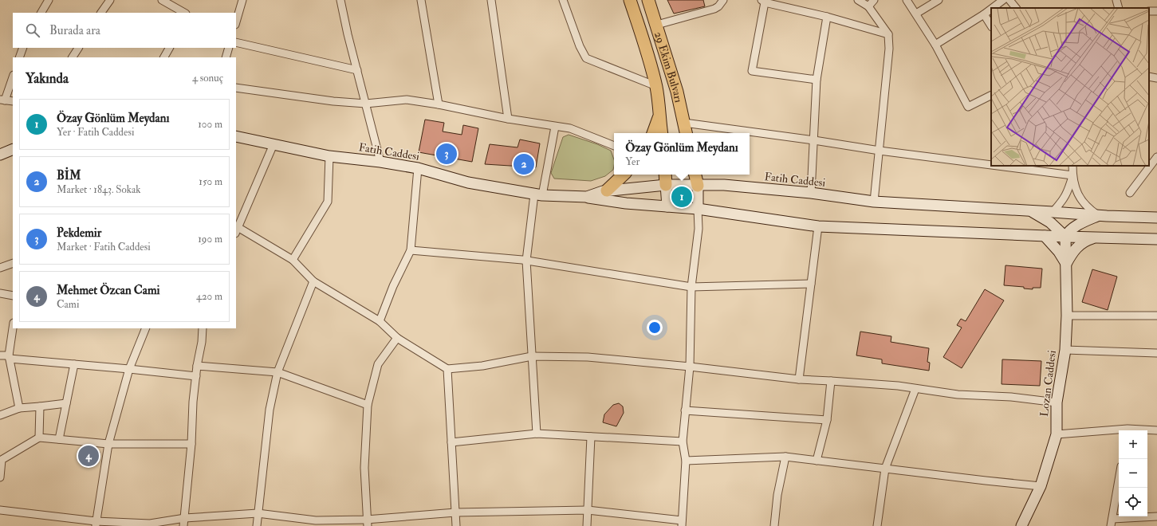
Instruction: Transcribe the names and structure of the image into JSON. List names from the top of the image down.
{
  "streets": {
    "main road": ["29 Ekim Bulvarı", "Fatih Caddesi", "Lozan Caddesi"]
  },
  "page": {
    "search": "Burada ara",
    "heading": ["Yakında", "4 sonuç"],
    "list": [
      {
        "mark": "1",
        "name": "Özay Gönlüm Meydanı",
        "note": "Yer · Fatih Caddesi",
        "value": "100 m"
      },
      {
        "mark": "2",
        "name": "BİM",
        "note": "Market · 1843. Sokak",
        "value": "150 m"
      },
      {
        "mark": "3",
        "name": "Pekdemir",
        "note": "Market · Fatih Caddesi",
        "value": "190 m"
      },
      {
        "mark": "4",
        "name": "Mehmet Özcan Cami",
        "note": "Cami",
        "value": "420 m"
      }
    ],
    "popup": ["Özay Gönlüm Meydanı", "Yer"],
    "pins": [
      "3",
      "2",
      "1",
      "4"
    ],
    "map_buttons": ["+", "−"]
  }
}
